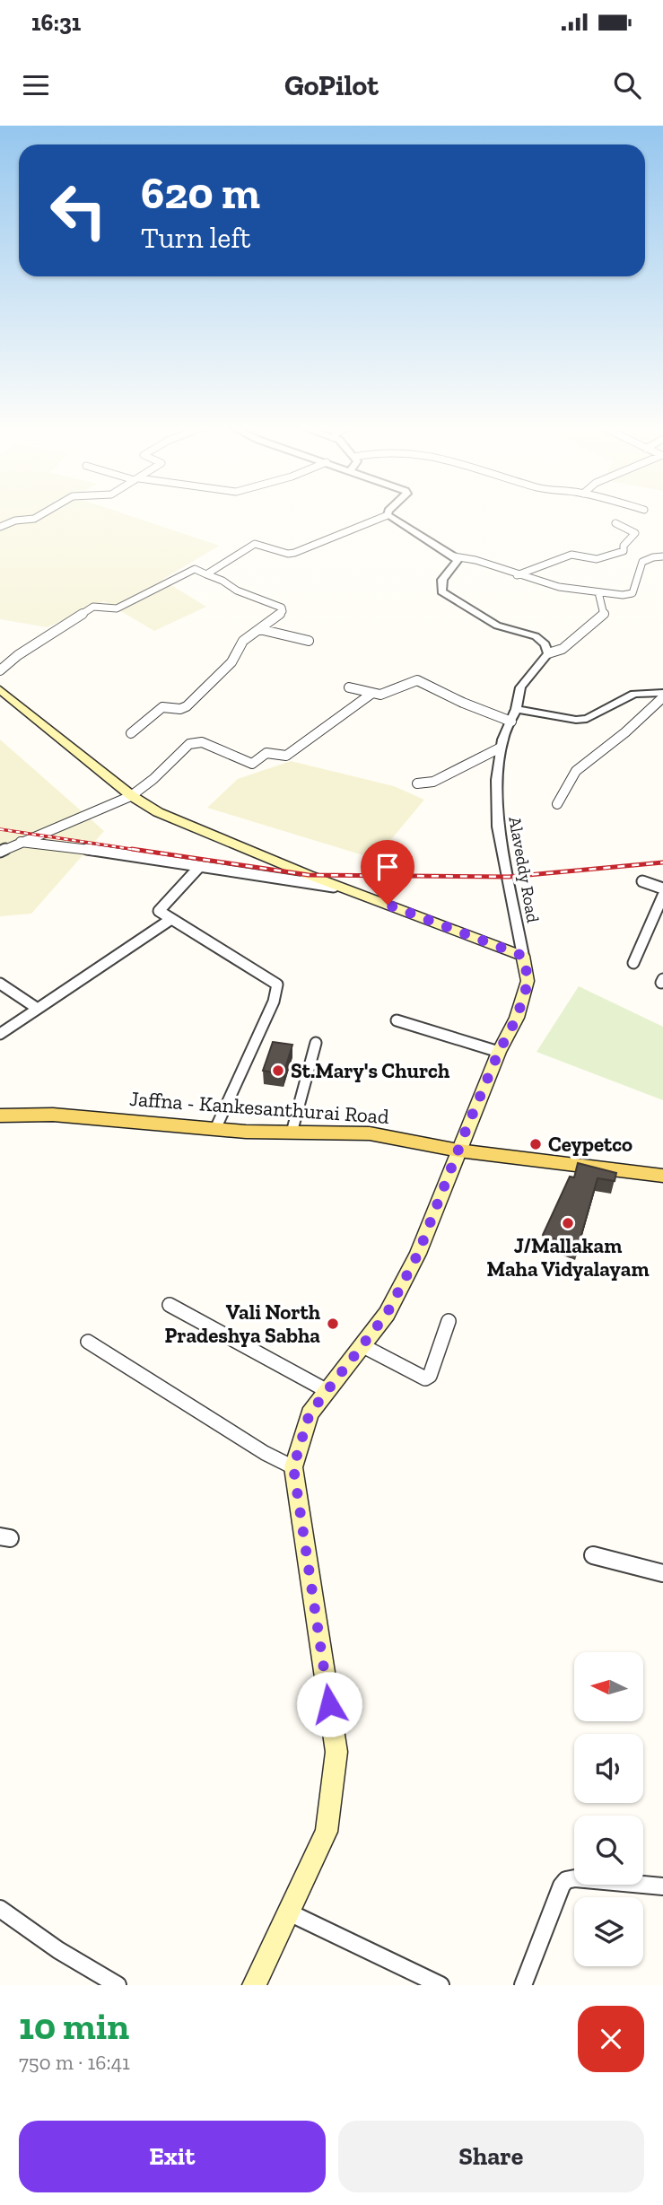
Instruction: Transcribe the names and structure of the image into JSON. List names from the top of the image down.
{
  "streets": {
    "main road": ["Jaffna - Kankesanthurai Road"],
    "street": ["Alaveddy Road"]
  },
  "places": [
    "St.Mary's Church",
    "Ceypetco",
    "J/Mallakam Maha Vidyalayam",
    "Vali North Pradeshya Sabha"
  ],
  "north": "left",
  "page": {
    "status": "16:31",
    "header": "GoPilot",
    "turn": ["620 m", "Turn left"],
    "heading": ["10 min", "750 m · 16:41"],
    "buttons": ["Exit", "Share"]
  }
}
